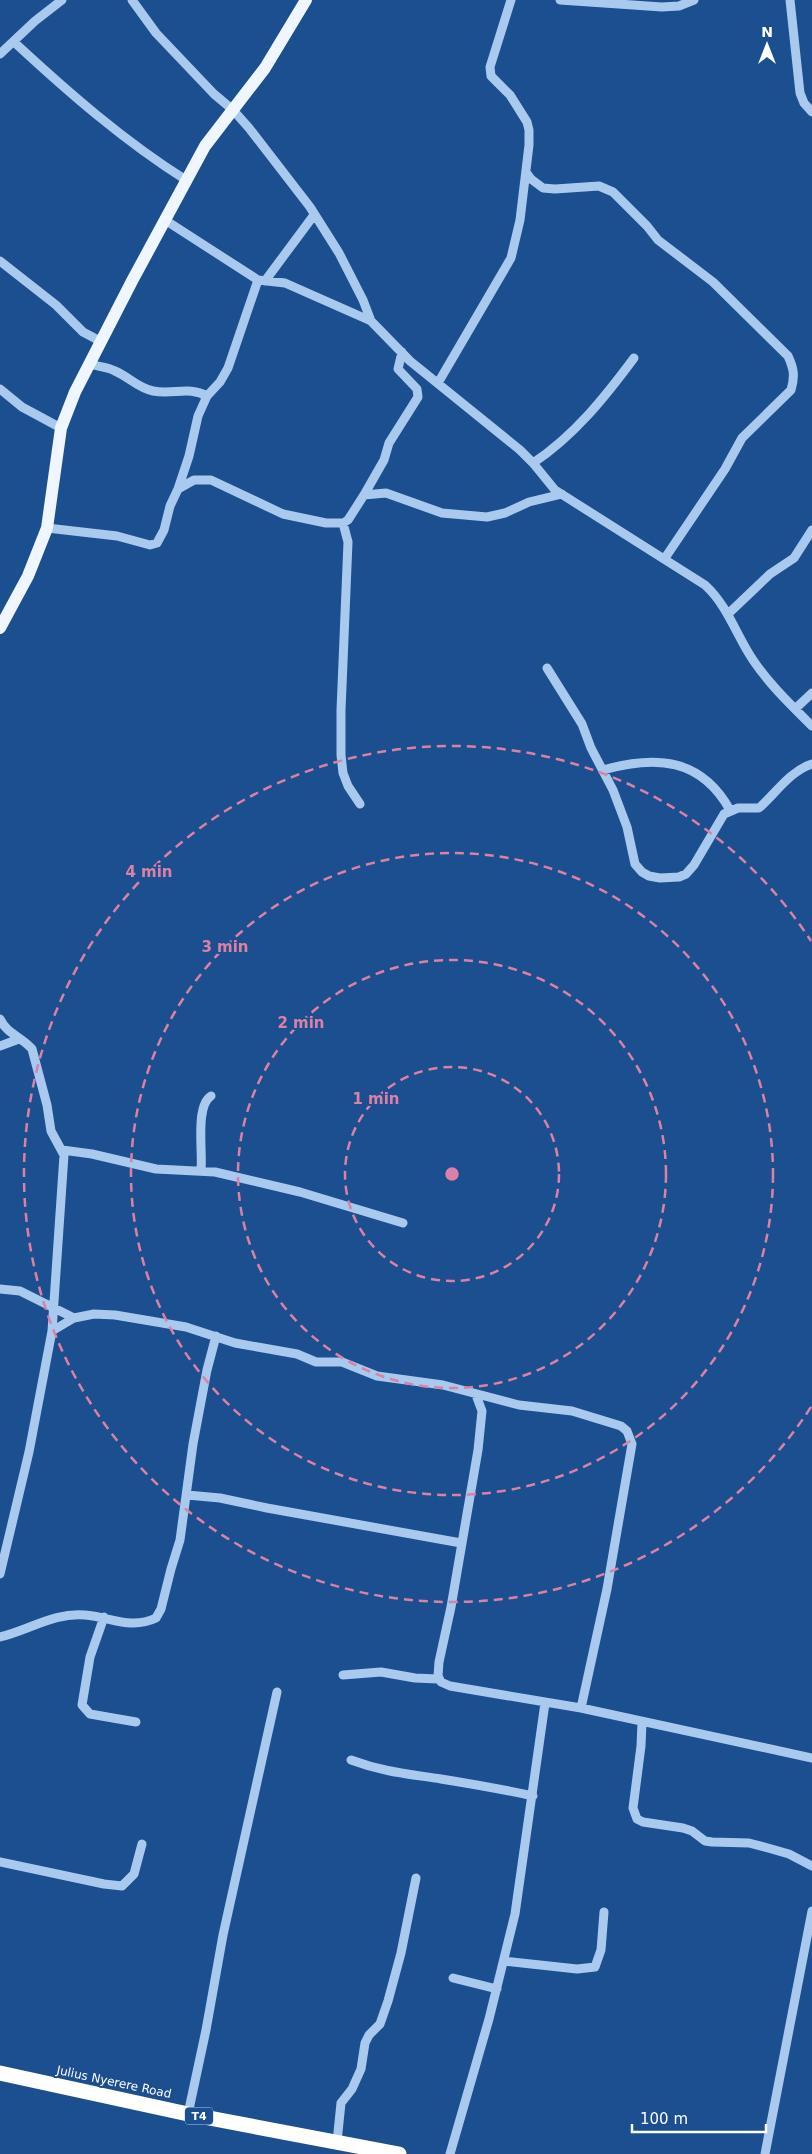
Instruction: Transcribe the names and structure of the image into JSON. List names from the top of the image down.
{
  "streets": {
    "highway": ["Julius Nyerere Road", "T4"]
  },
  "scale_bar": "100 m",
  "north": "top",
  "rings": [
    "4 min",
    "3 min",
    "2 min",
    "1 min"
  ]
}
